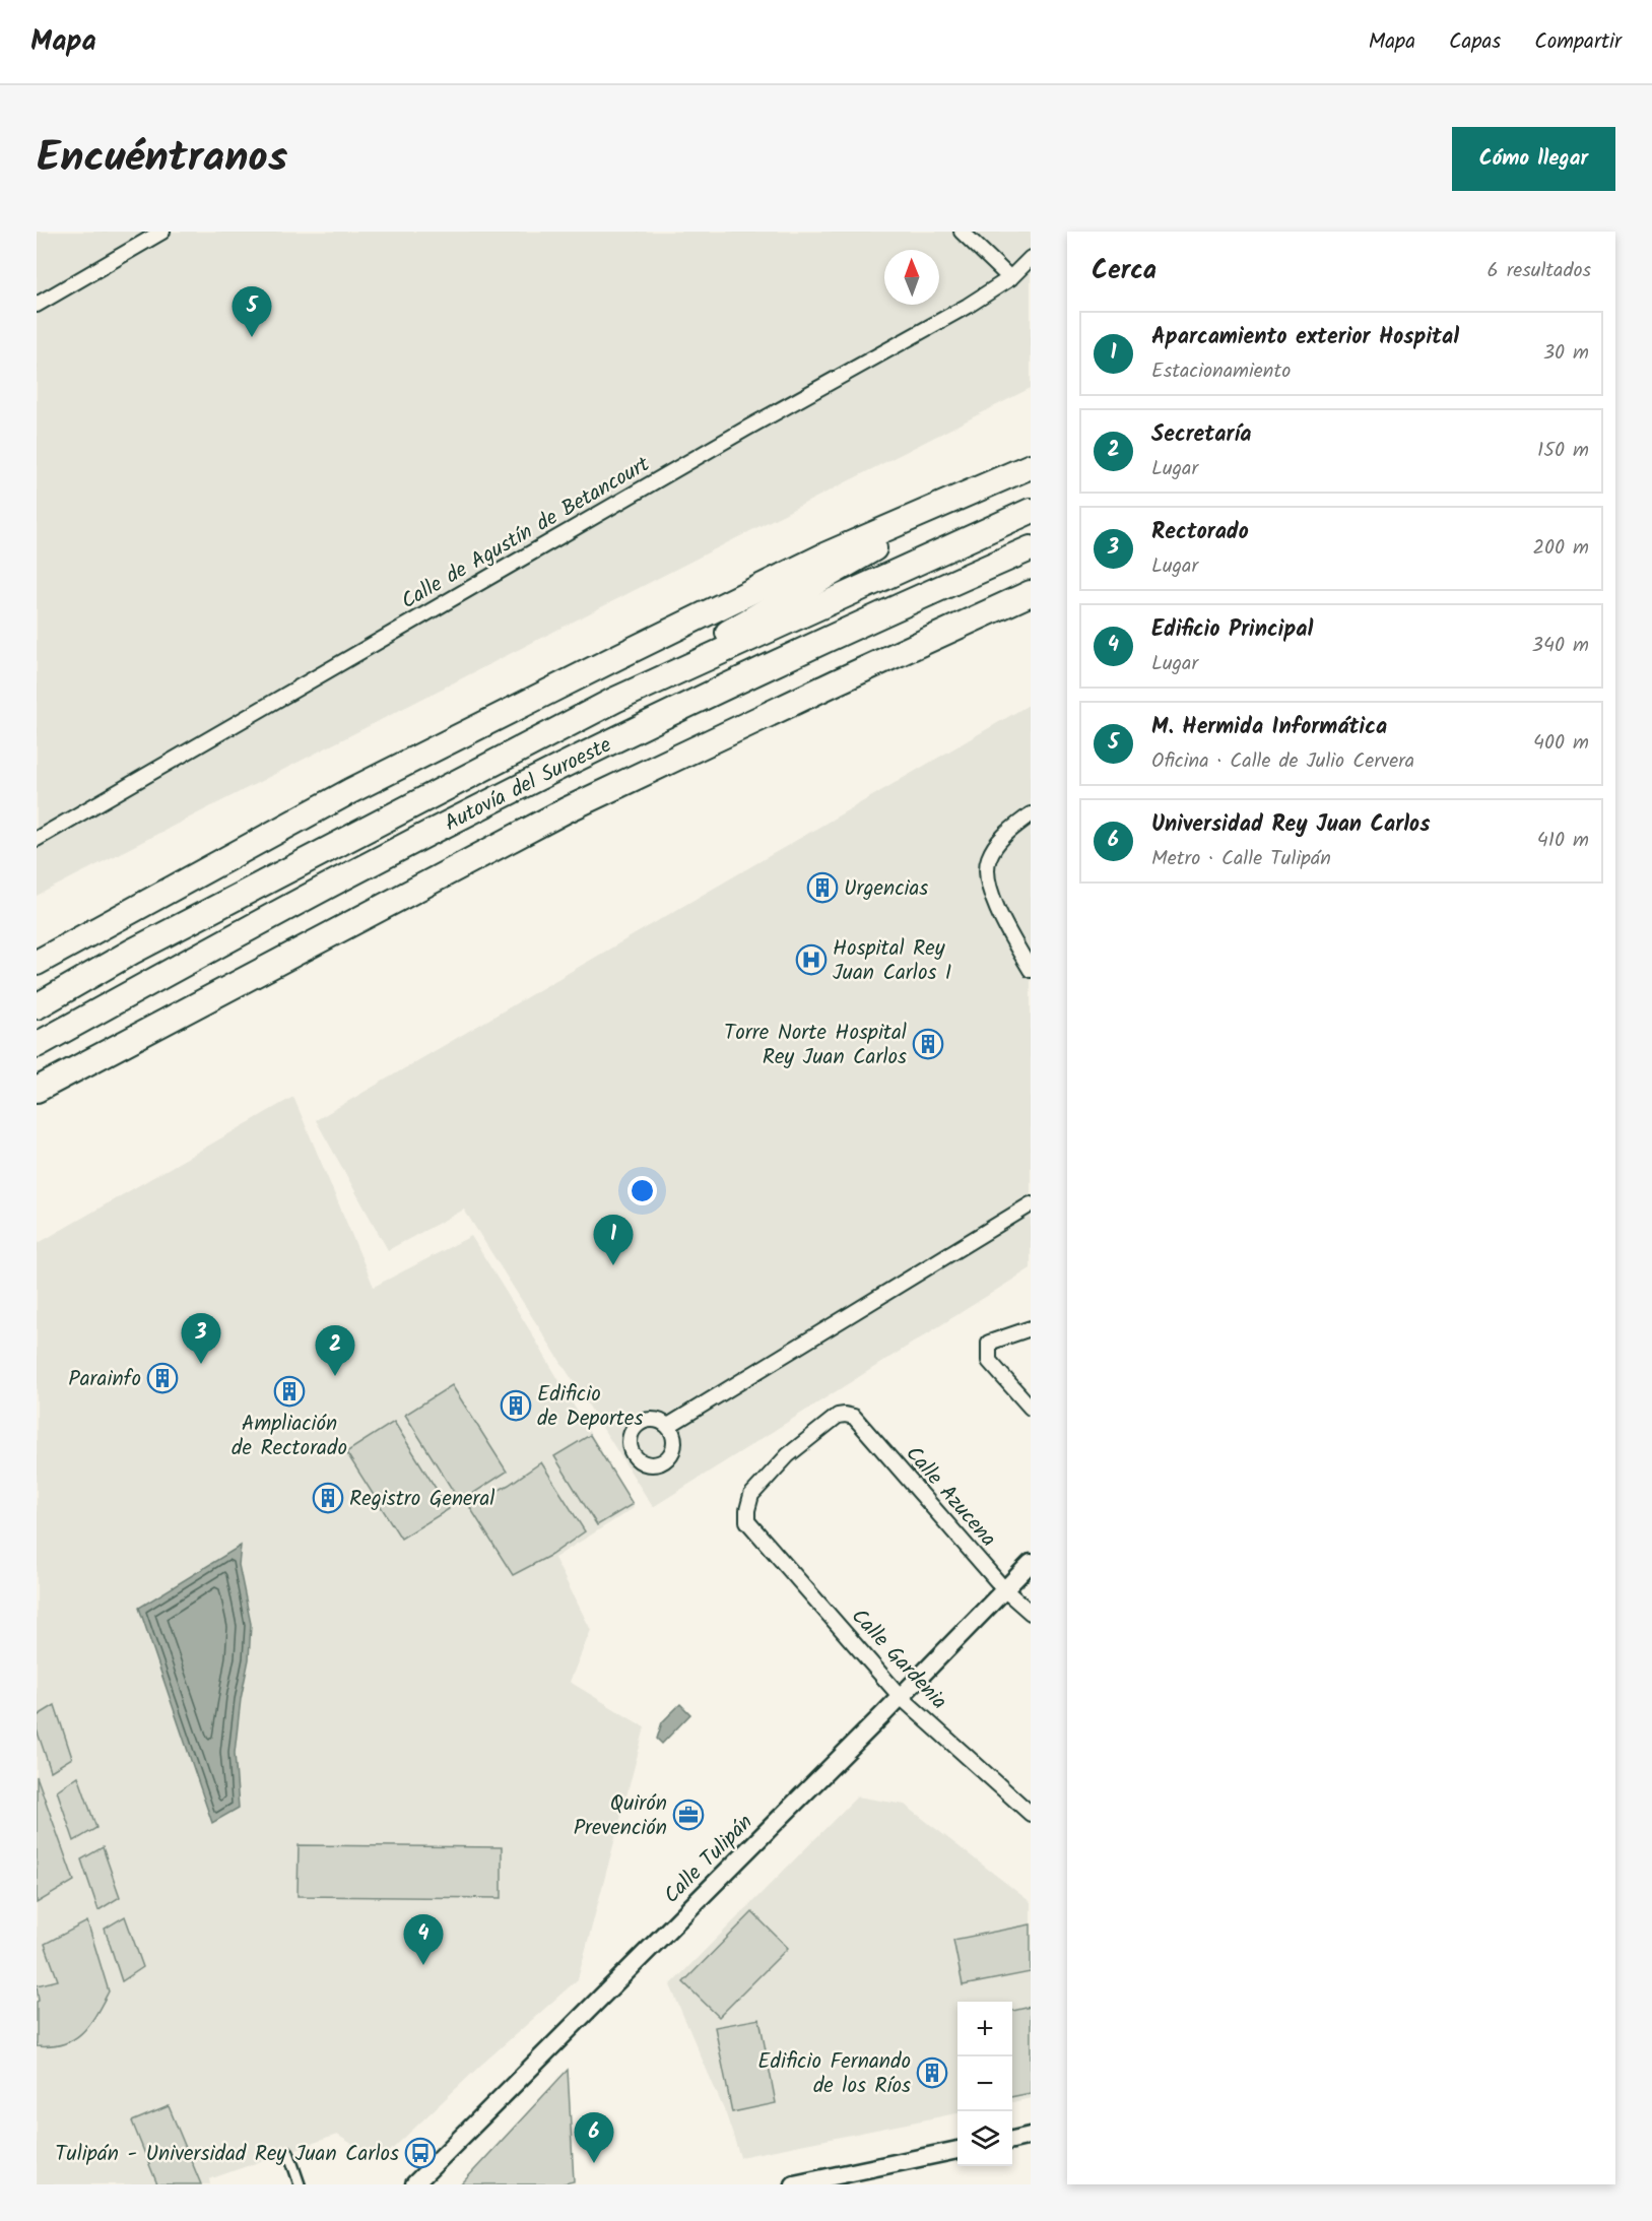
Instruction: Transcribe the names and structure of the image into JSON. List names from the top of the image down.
{
  "streets": {
    "highway": ["Autovía del Suroeste"],
    "street": [
      "Calle de Agustín de Betancourt",
      "Calle Azucena",
      "Calle Gardenia",
      "Calle Tulipán"
    ]
  },
  "crossings": [
    ["Calle Azucena", "Calle Gardenia"],
    ["Calle Azucena", "Calle Tulipán"],
    ["Calle Gardenia", "Calle Tulipán"]
  ],
  "places": {
    "building": [
      "Urgencias",
      "Torre Norte Hospital Rey Juan Carlos",
      "Parainfo",
      "Ampliación de Rectorado",
      "Edificio de Deportes",
      "Registro General",
      "Edificio Fernando de los Ríos"
    ],
    "hospital": ["Hospital Rey Juan Carlos I"],
    "office": ["Quirón Prevención"],
    "bus stop": ["Tulipán - Universidad Rey Juan Carlos"]
  },
  "north": "top",
  "page": {
    "header": "Mapa",
    "nav": ["Mapa", "Capas", "Compartir"],
    "title": "Encuéntranos",
    "buttons": "Cómo llegar",
    "heading": ["Cerca", "6 resultados"],
    "pins": [
      "5",
      "1",
      "3",
      "2",
      "4",
      "6"
    ],
    "list": [
      {
        "mark": "1",
        "name": "Aparcamiento exterior Hospital",
        "note": "Estacionamiento",
        "value": "30 m"
      },
      {
        "mark": "2",
        "name": "Secretaría",
        "note": "Lugar",
        "value": "150 m"
      },
      {
        "mark": "3",
        "name": "Rectorado",
        "note": "Lugar",
        "value": "200 m"
      },
      {
        "mark": "4",
        "name": "Edificio Principal",
        "note": "Lugar",
        "value": "340 m"
      },
      {
        "mark": "5",
        "name": "M. Hermida Informática",
        "note": "Oficina · Calle de Julio Cervera",
        "value": "400 m"
      },
      {
        "mark": "6",
        "name": "Universidad Rey Juan Carlos",
        "note": "Metro · Calle Tulipán",
        "value": "410 m"
      }
    ],
    "map_buttons": ["+", "−"]
  }
}
